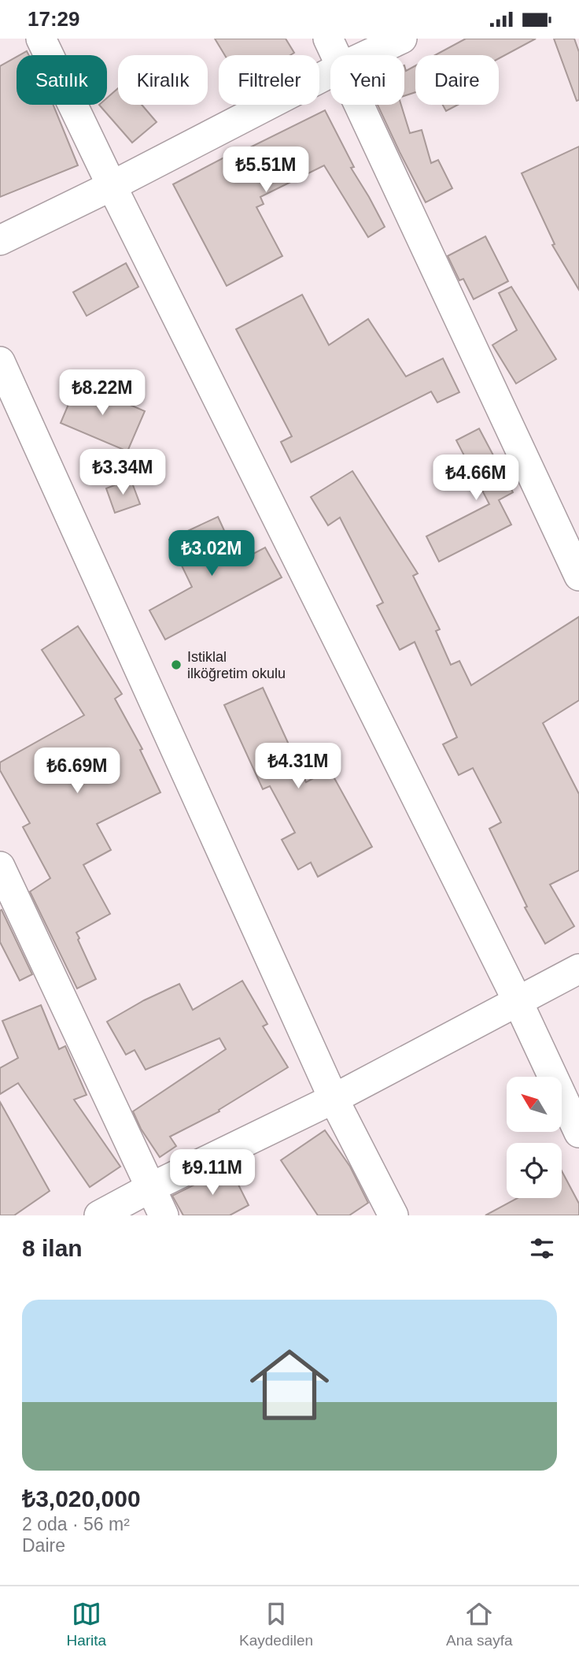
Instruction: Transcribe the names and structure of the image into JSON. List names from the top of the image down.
{
  "places": ["Istiklal ilköğretim okulu"],
  "north": "top left",
  "page": {
    "status": "17:29",
    "chip": [
      "Satılık",
      "Kiralık",
      "Filtreler",
      "Yeni",
      "Daire"
    ],
    "price": [
      "₺5.51M",
      "₺8.22M",
      "₺3.34M",
      "₺4.66M",
      "₺3.02M",
      "₺4.31M",
      "₺6.69M",
      "₺9.11M"
    ],
    "heading": "8 ilan",
    "list": [
      {
        "name": "₺3,020,000",
        "note": "2 oda · 56 m² · Daire"
      }
    ],
    "tabs": ["Harita", "Kaydedilen", "Ana sayfa"]
  }
}
